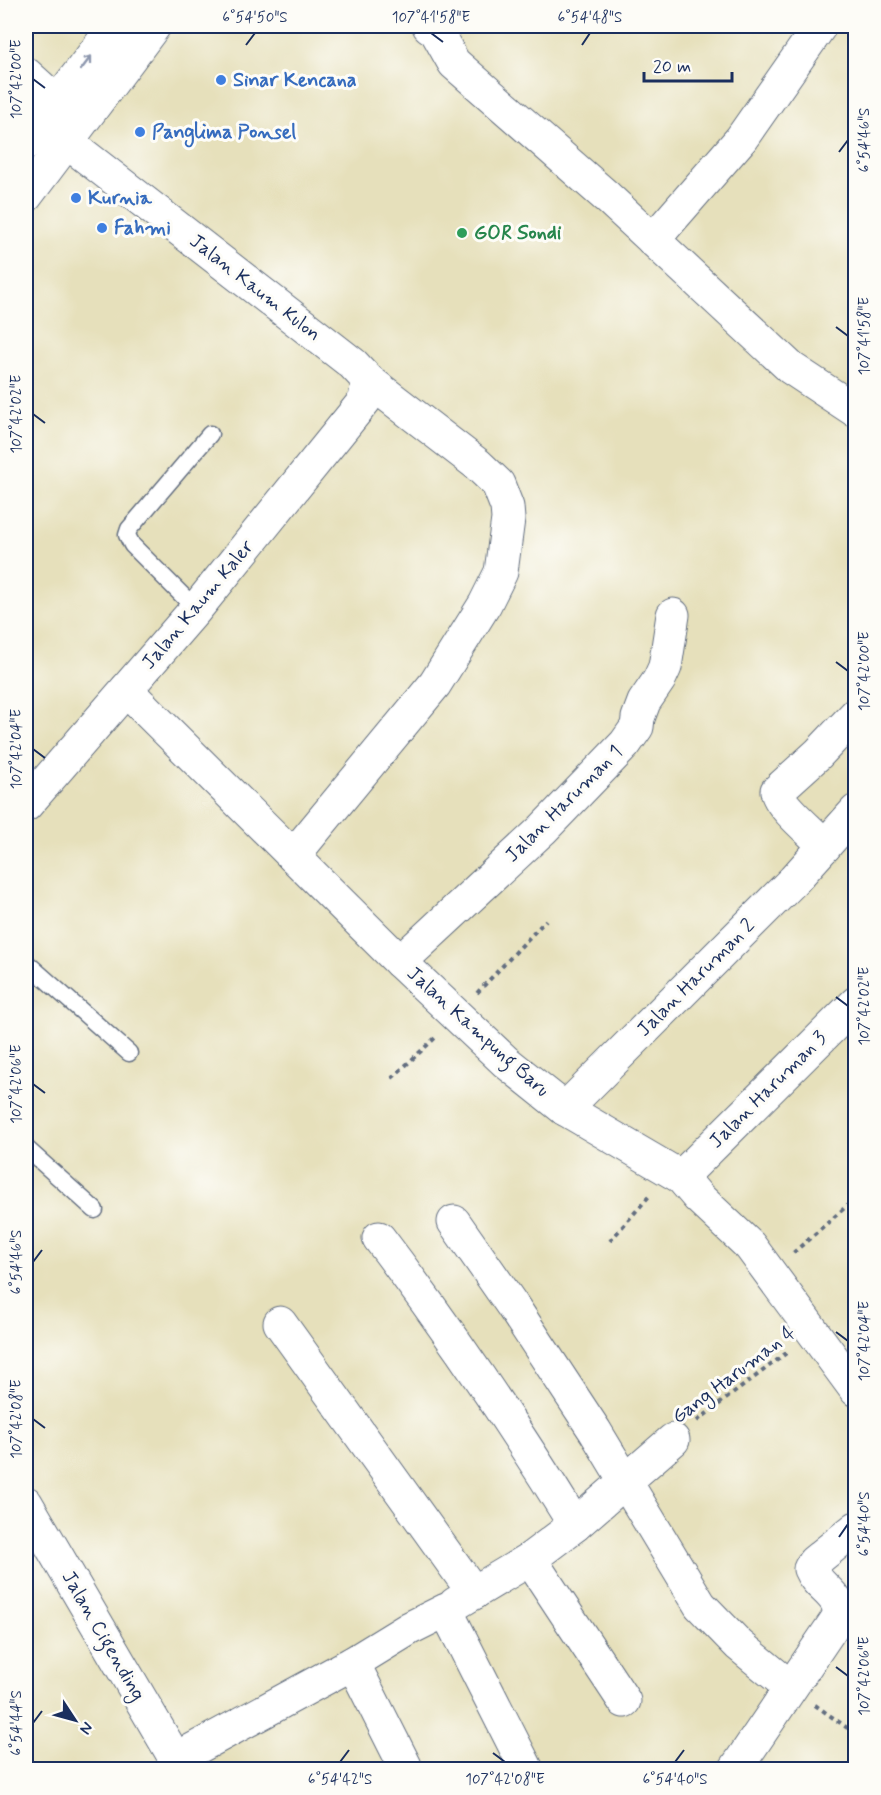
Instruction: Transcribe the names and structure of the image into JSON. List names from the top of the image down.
{
  "streets": {
    "main road": [
      "Jalan Kaum Kulon",
      "Jalan Kaum Kaler",
      "Jalan Haruman 1",
      "Jalan Haruman 2",
      "Jalan Kampung Baru",
      "Jalan Haruman 3",
      "Jalan Cigending"
    ],
    "path": ["Gang Haruman 4"]
  },
  "crossings": [
    ["Jalan Kaum Kulon", "Jalan Kaum Kaler"],
    ["Jalan Kaum Kulon", "Jalan Kampung Baru"],
    ["Jalan Kaum Kaler", "Jalan Kampung Baru"],
    ["Jalan Haruman 1", "Jalan Kampung Baru"],
    ["Jalan Haruman 2", "Jalan Kampung Baru"],
    ["Jalan Kampung Baru", "Jalan Haruman 3"],
    ["Jalan Kampung Baru", "Gang Haruman 4"]
  ],
  "places": [
    "Sinar Kencana",
    "Panglima Ponsel",
    "Kurnia",
    "Fahmi",
    "GOR Sondi"
  ],
  "scale_bar": "20 m",
  "north": "bottom right",
  "coordinates": [
    "6°54'50\"S",
    "107°41'58\"E",
    "6°54'48\"S",
    "107°42'00\"E",
    "6°54'46\"S",
    "107°42'02\"E",
    "107°42'04\"E",
    "107°42'06\"E",
    "107°42'08\"E",
    "6°54'40\"S",
    "6°54'44\"S",
    "6°54'42\"S"
  ]
}
